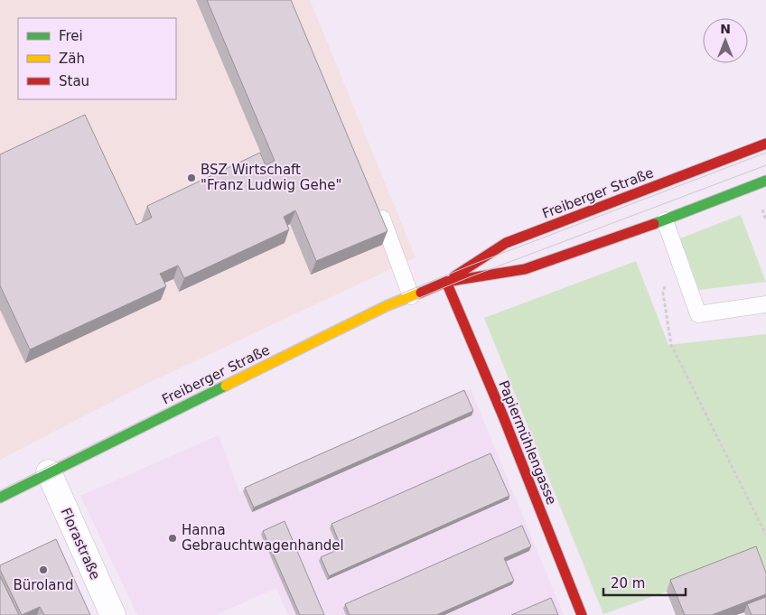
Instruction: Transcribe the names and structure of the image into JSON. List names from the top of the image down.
{
  "streets": {
    "street": ["Freiberger Straße", "Papiermühlengasse", "Florastraße"]
  },
  "crossings": [
    ["Freiberger Straße", "Papiermühlengasse"],
    ["Freiberger Straße", "Florastraße"]
  ],
  "places": ["BSZ Wirtschaft \"Franz Ludwig Gehe\"", "Hanna Gebrauchtwagenhandel", "Büroland"],
  "legend": ["Frei", "Zäh", "Stau"],
  "scale_bar": "20 m",
  "north": "top"
}
